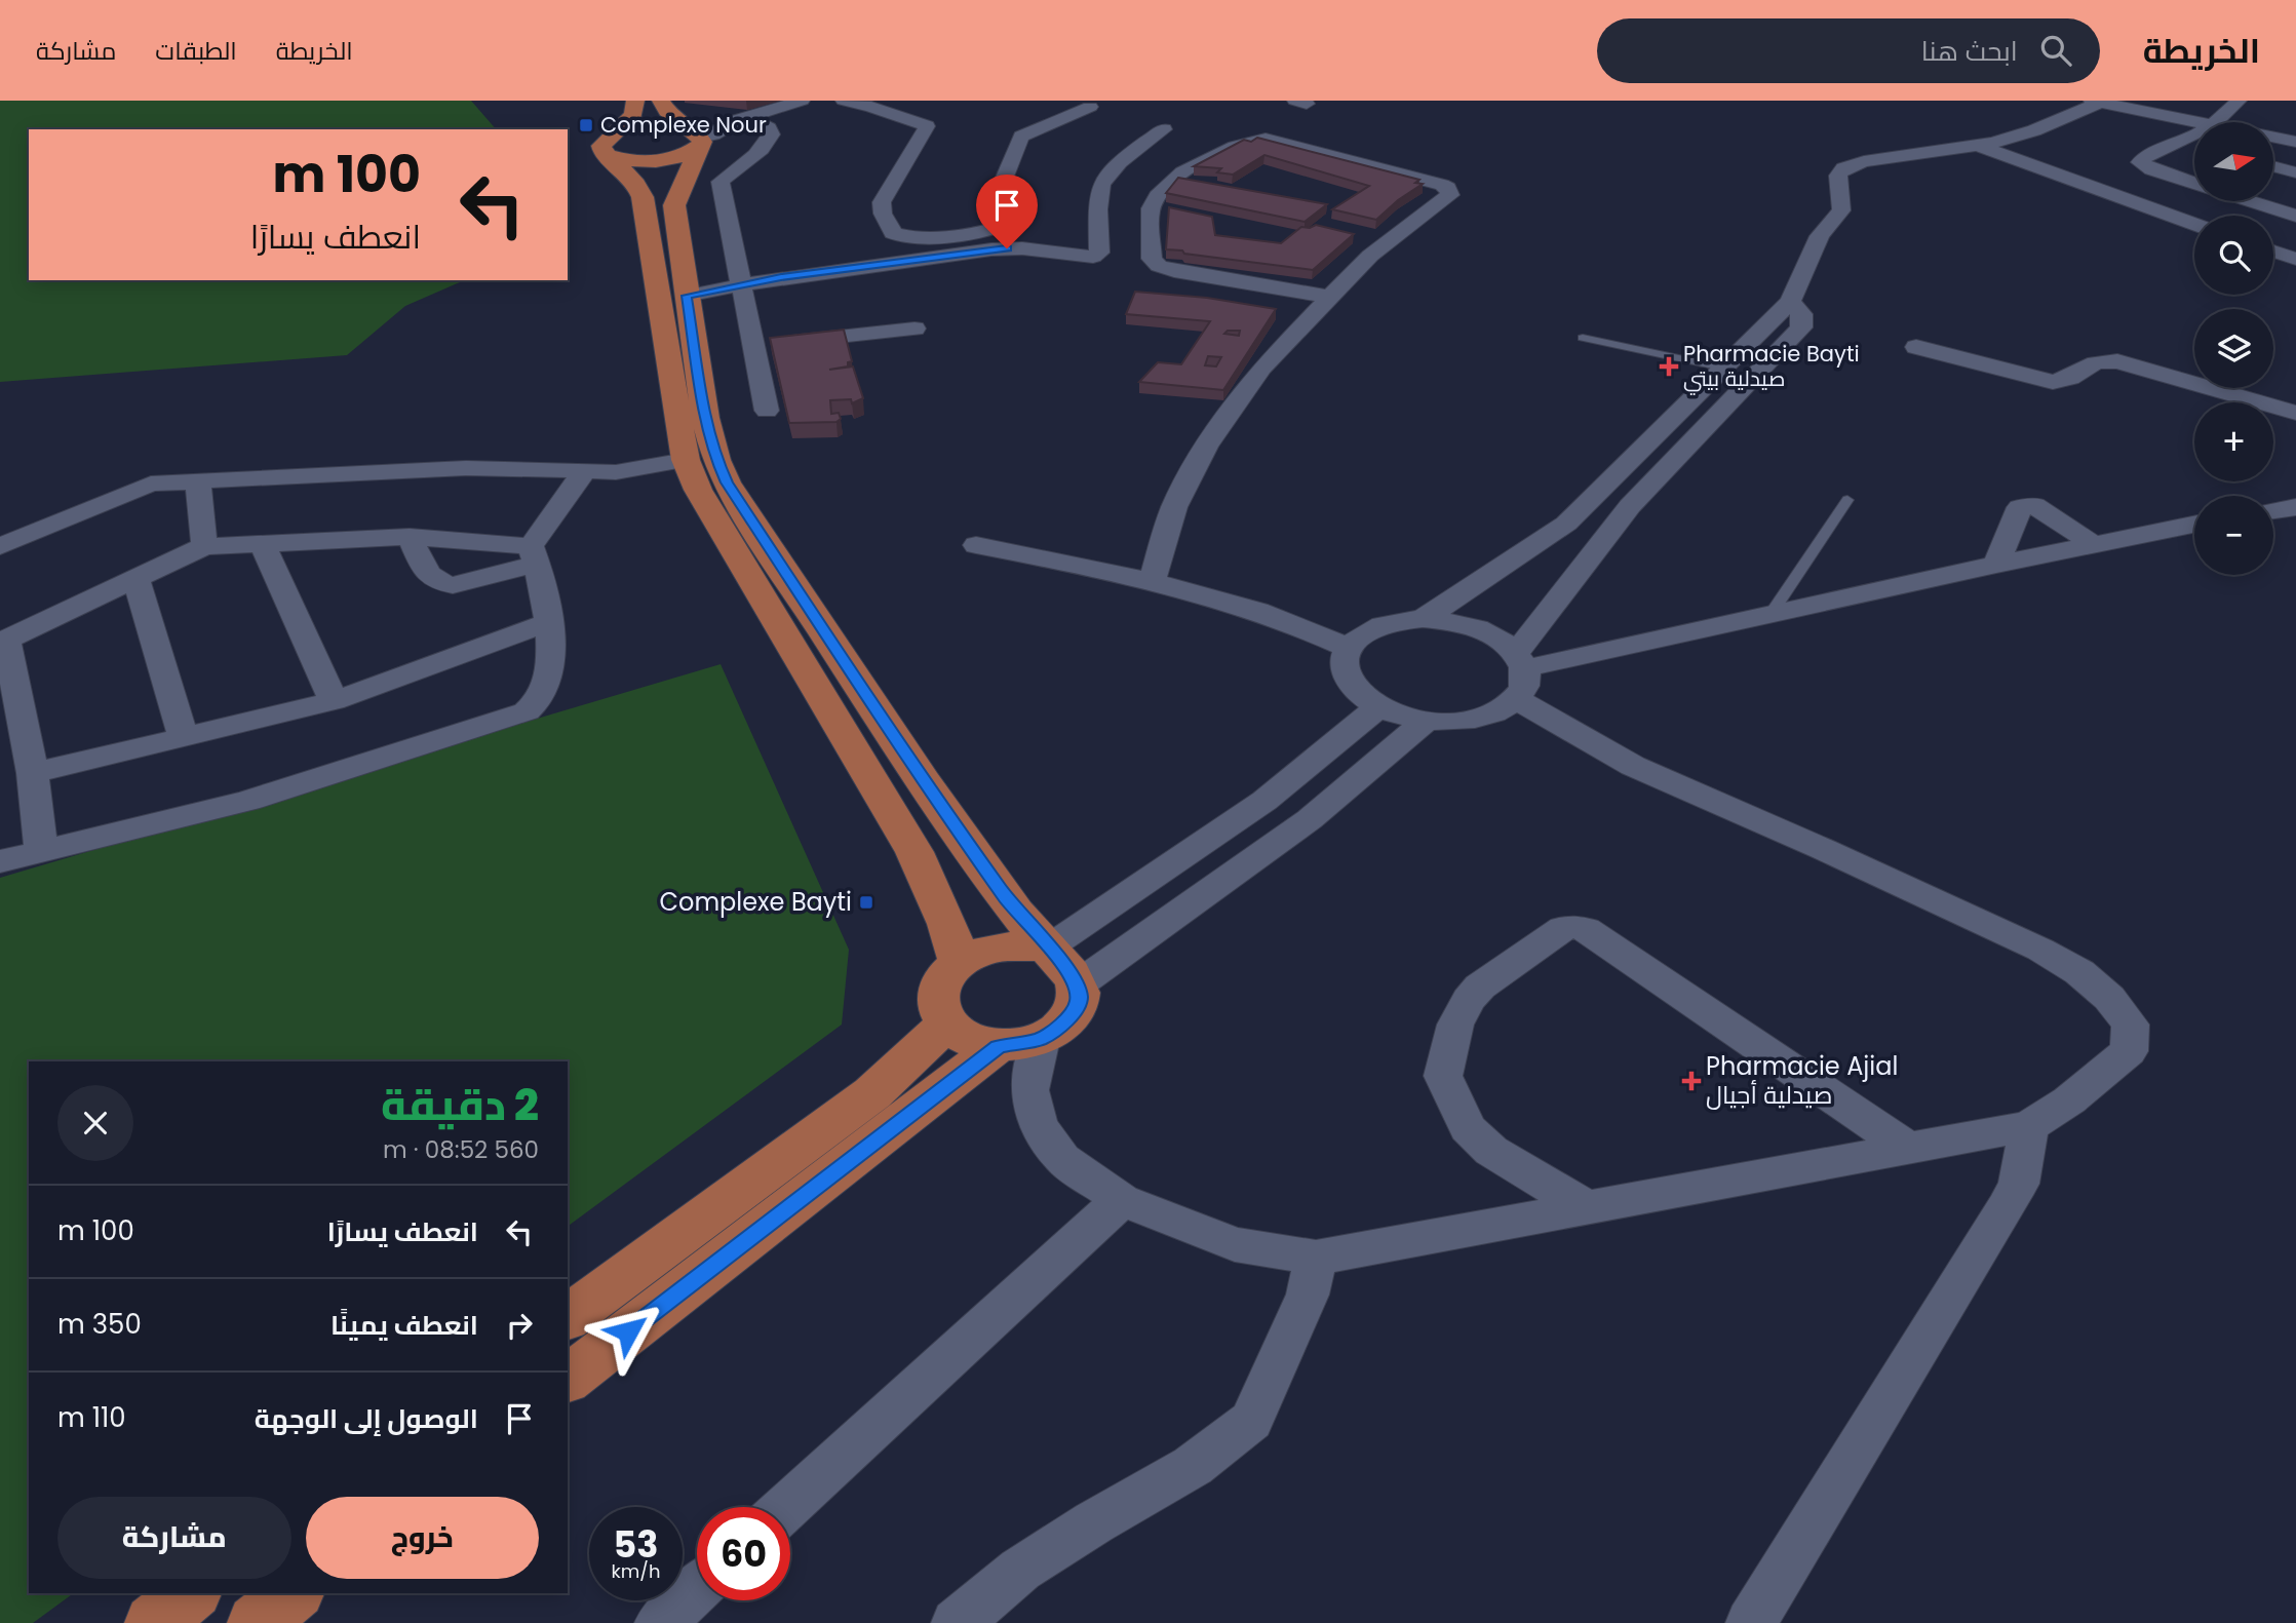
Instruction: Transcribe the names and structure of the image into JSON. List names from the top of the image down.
{
  "places": {
    "transit": ["Complexe Nour", "Complexe Bayti"],
    "health": ["Pharmacie Bayti صيدلية بيتي", "Pharmacie Ajial صيدلية أجيال"]
  },
  "north": "right",
  "page": {
    "header": "الخريطة",
    "search": "ابحث هنا",
    "nav": ["الخريطة", "الطبقات", "مشاركة"],
    "map_buttons": ["+", "−"],
    "turn": ["100 m", "انعطف يسارًا"],
    "heading": ["2 دقيقة", "560 m · 08:52"],
    "list": [
      {
        "name": "انعطف يسارًا",
        "value": "100 m"
      },
      {
        "name": "انعطف يمينًا",
        "value": "350 m"
      },
      {
        "name": "الوصول إلى الوجهة",
        "value": "110 m"
      }
    ],
    "buttons": ["خروج", "مشاركة"],
    "speed": "53 km/h",
    "limit": "60"
  }
}
